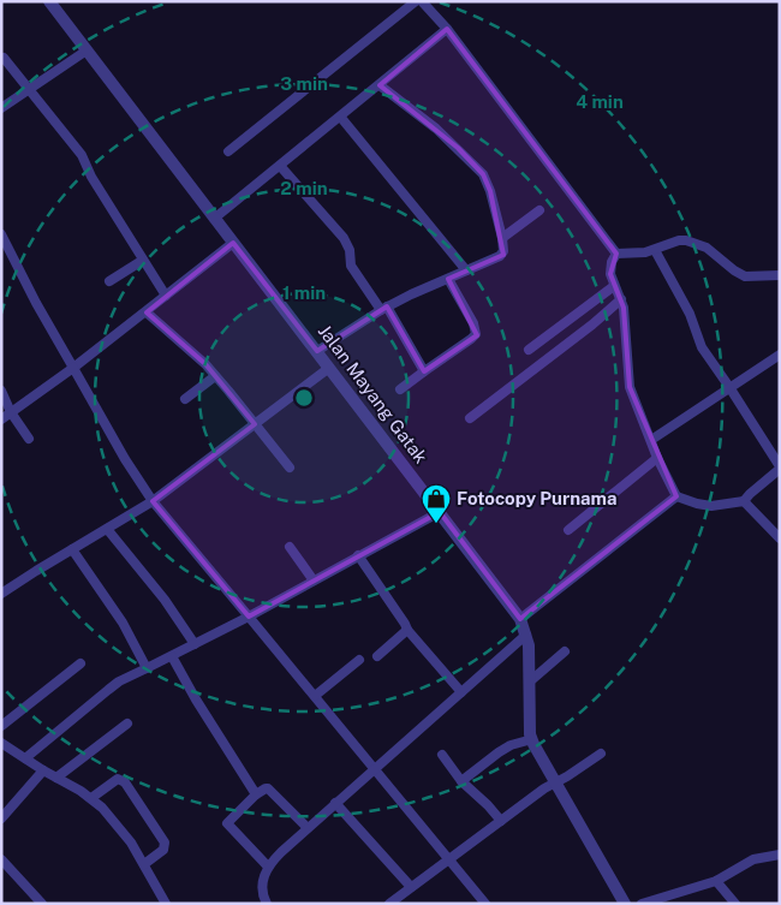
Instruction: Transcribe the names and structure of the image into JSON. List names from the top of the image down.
{
  "streets": {
    "street": ["Jalan Mayang Gatak"]
  },
  "places": {
    "shop": ["Fotocopy Purnama"]
  },
  "rings": [
    "3 min",
    "4 min",
    "2 min",
    "1 min"
  ]
}
